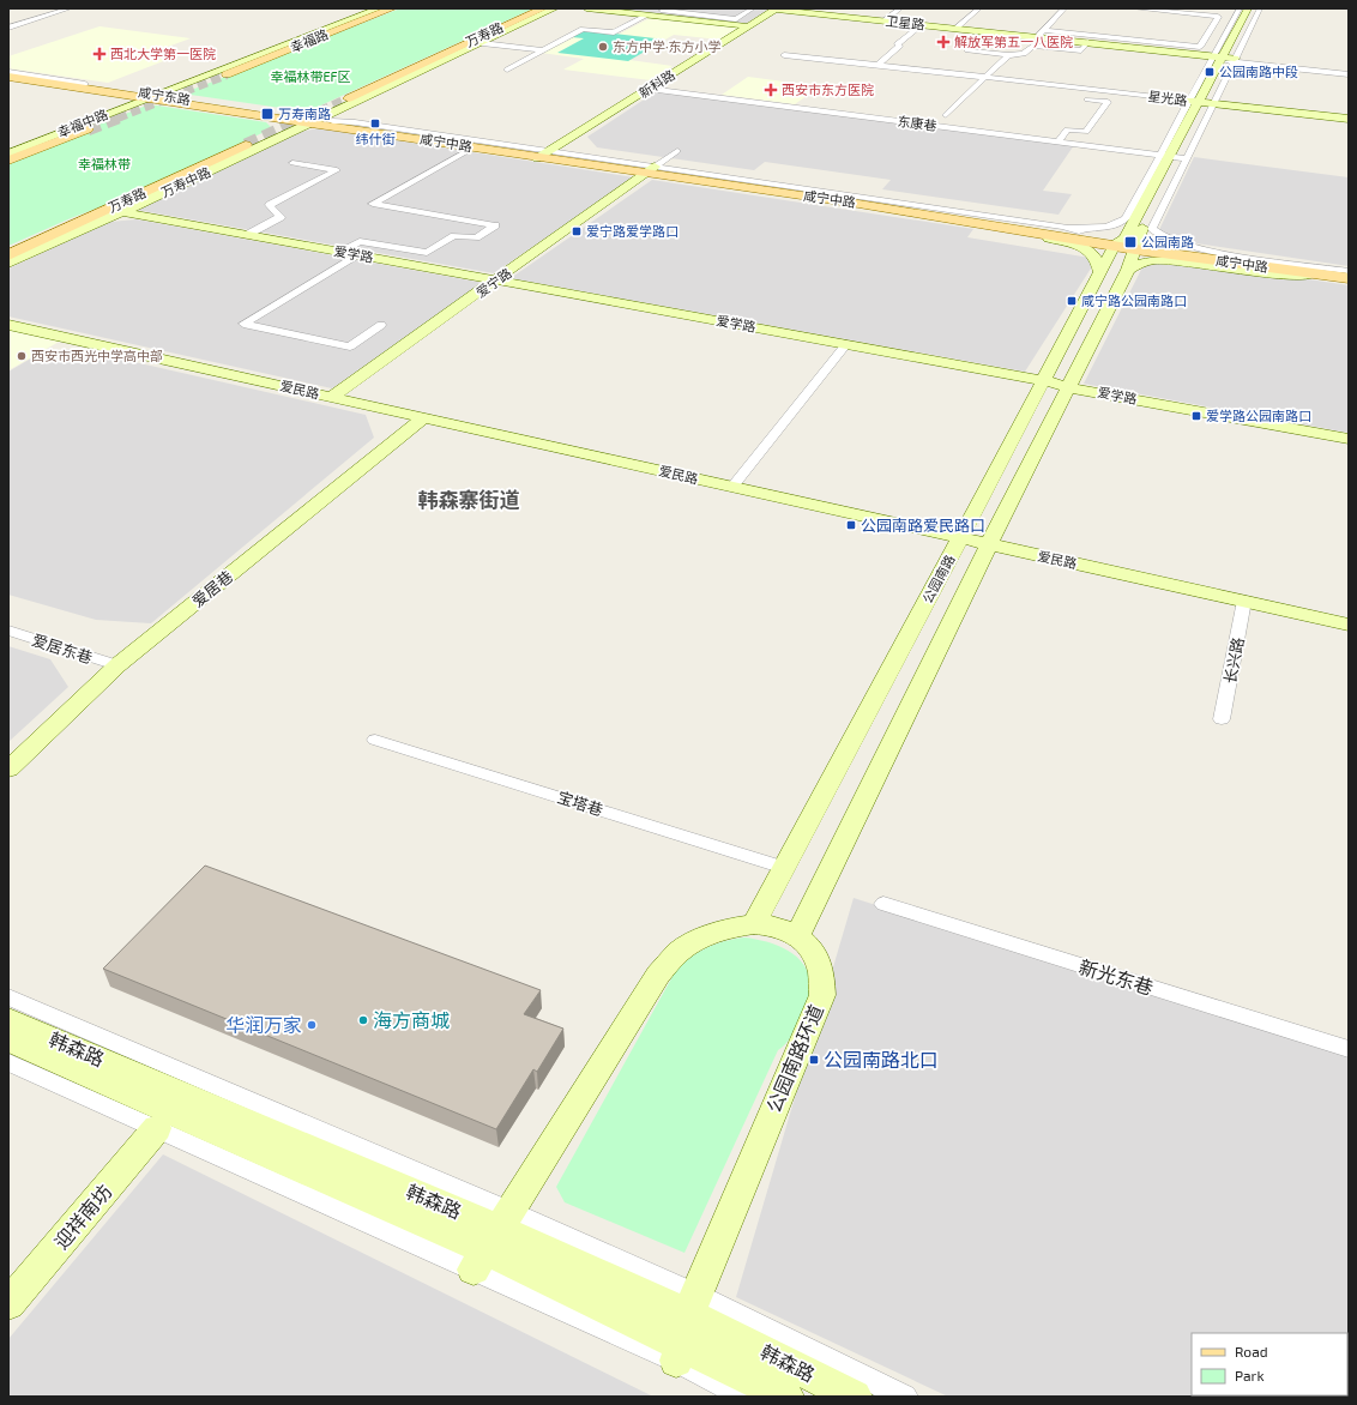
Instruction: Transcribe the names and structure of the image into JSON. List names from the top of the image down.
{
  "streets": {
    "main road": [
      "卫星路",
      "万寿路",
      "幸福路",
      "新科路",
      "咸宁东路",
      "星光路",
      "幸福中路",
      "咸宁中路",
      "万寿中路",
      "爱学路",
      "爱宁路",
      "爱民路",
      "公园南路",
      "爱居巷",
      "韩森路",
      "公园南路环道",
      "迎祥南坊"
    ],
    "street": [
      "东康巷",
      "爱居东巷",
      "长兴路",
      "宝塔巷",
      "新光东巷"
    ]
  },
  "crossings": [
    ["卫星路", "新科路"],
    ["卫星路", "公园南路"],
    ["万寿路", "万寿中路"],
    ["新科路", "东康巷"],
    ["新科路", "咸宁中路"],
    ["咸宁东路", "幸福中路"],
    ["咸宁东路", "咸宁中路"],
    ["咸宁东路", "万寿中路"],
    ["星光路", "公园南路"],
    ["东康巷", "公园南路"],
    ["咸宁中路", "万寿中路"],
    ["咸宁中路", "爱宁路"],
    ["咸宁中路", "公园南路"],
    ["万寿中路", "爱学路"],
    ["爱学路", "爱宁路"],
    ["爱学路", "公园南路"],
    ["爱宁路", "爱民路"],
    ["爱民路", "公园南路"],
    ["爱民路", "爱居巷"],
    ["爱民路", "长兴路"],
    ["公园南路", "宝塔巷"],
    ["公园南路", "公园南路环道"],
    ["爱居巷", "爱居东巷"],
    ["韩森路", "公园南路环道"]
  ],
  "districts": ["韩森寨街道"],
  "parks": ["幸福林带EF区", "幸福林带"],
  "places": {
    "health": ["解放军第五一八医院", "西北大学第一医院", "西安市东方医院"],
    "other": [
      "东方中学·东方小学",
      "西安市西光中学高中部",
      "海方商城",
      "华润万家"
    ],
    "transit": [
      "公园南路中段",
      "万寿南路",
      "纬什街",
      "爱宁路爱学路口",
      "公园南路",
      "咸宁路公园南路口",
      "爱学路公园南路口",
      "公园南路爱民路口",
      "公园南路北口"
    ]
  },
  "legend": ["Road", "Park"]
}
